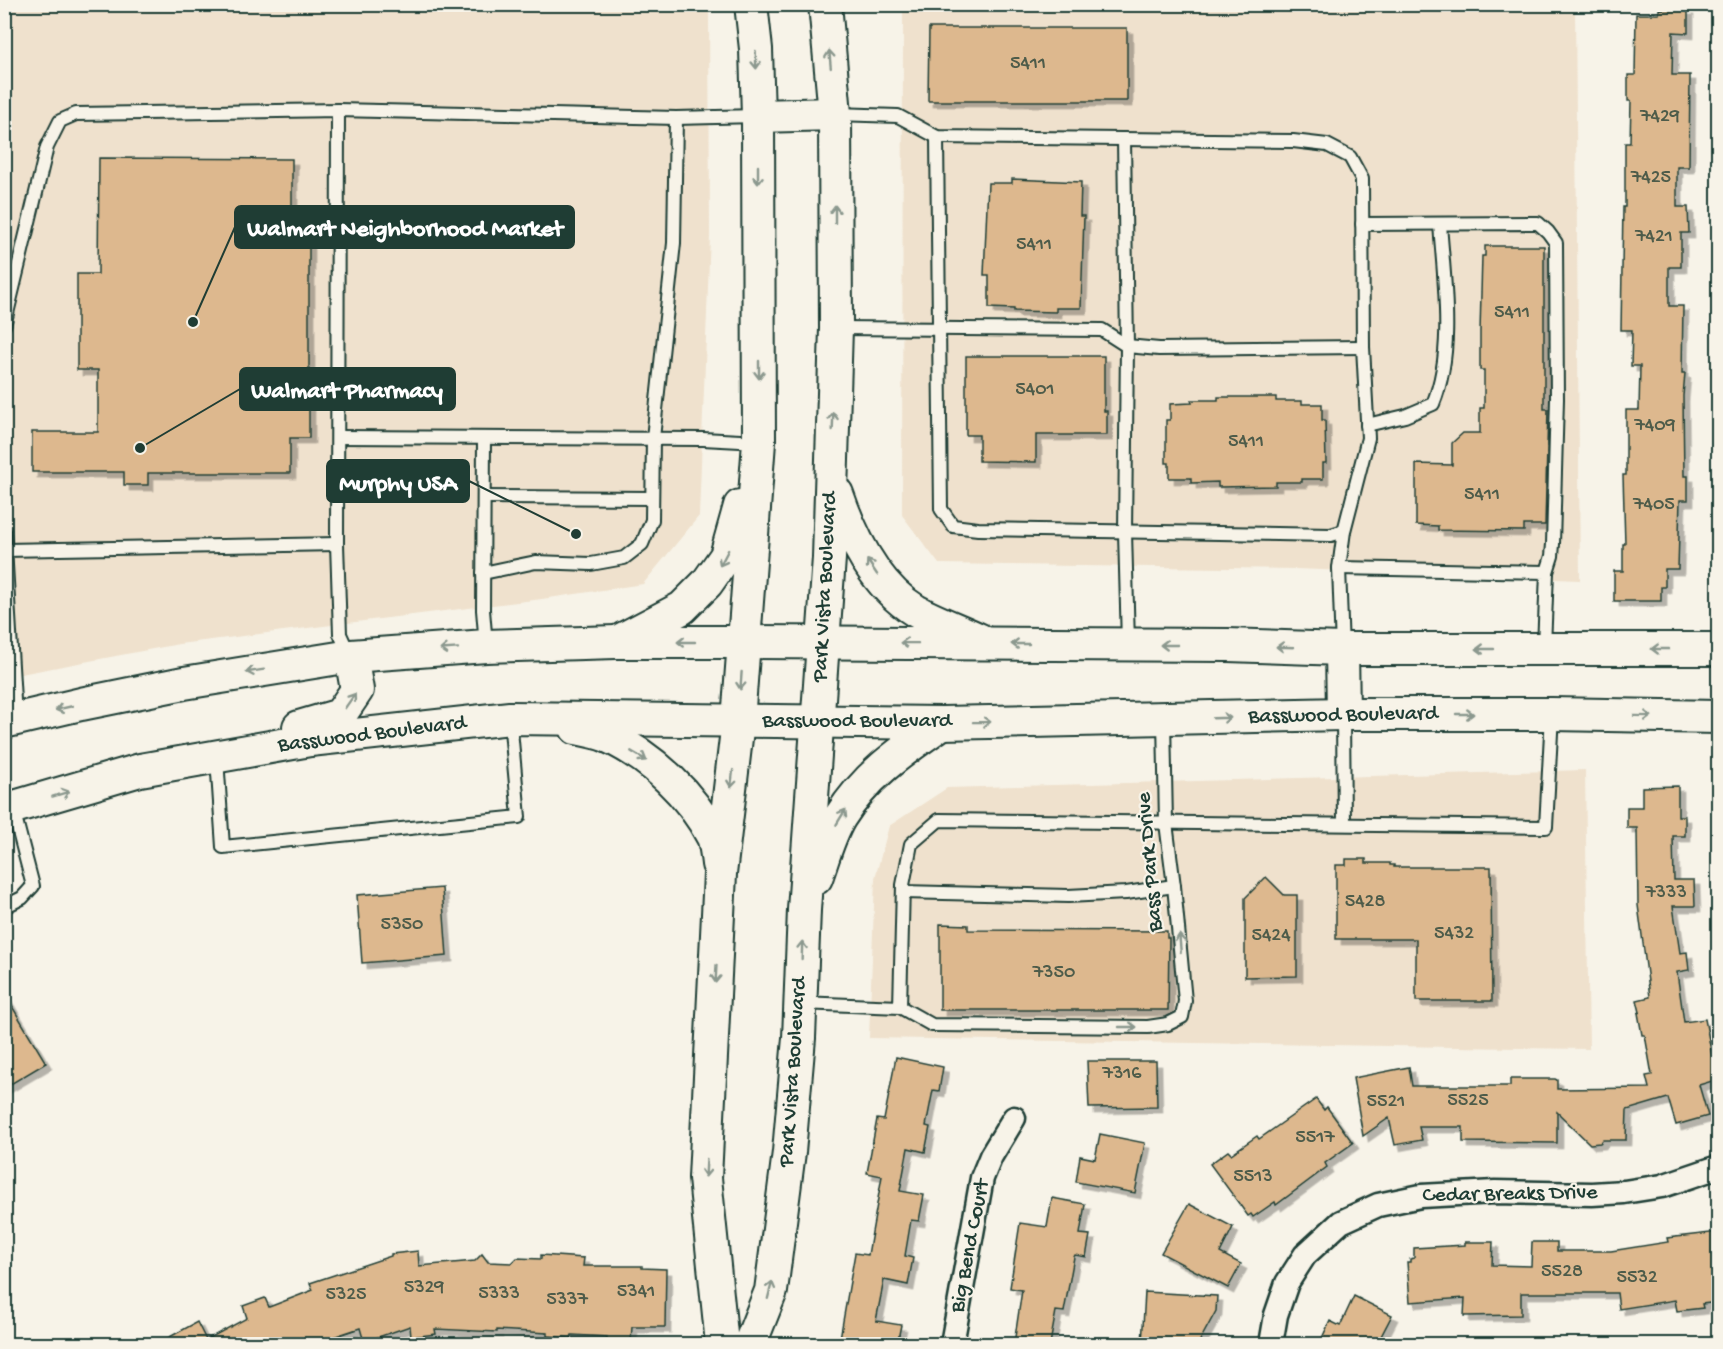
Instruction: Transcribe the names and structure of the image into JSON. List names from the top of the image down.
{
  "streets": {
    "main road": ["Park Vista Boulevard", "Basswood Boulevard"],
    "street": ["Cedar Breaks Drive", "Big Bend Court"],
    "lane": ["Bass Park Drive"]
  },
  "crossings": [
    ["Park Vista Boulevard", "Basswood Boulevard"],
    ["Basswood Boulevard", "Bass Park Drive"]
  ],
  "places": ["Walmart Neighborhood Market", "Walmart Pharmacy", "Murphy USA"],
  "house_numbers": [
    "5411",
    "7429",
    "7425",
    "7421",
    "5411",
    "5411",
    "5401",
    "7409",
    "5411",
    "5411",
    "7405",
    "7333",
    "5428",
    "5350",
    "5432",
    "5424",
    "7350",
    "7316",
    "5525",
    "5521",
    "5517",
    "5513",
    "5528",
    "5532",
    "5329",
    "5341",
    "5333",
    "5325",
    "5337"
  ]
}
